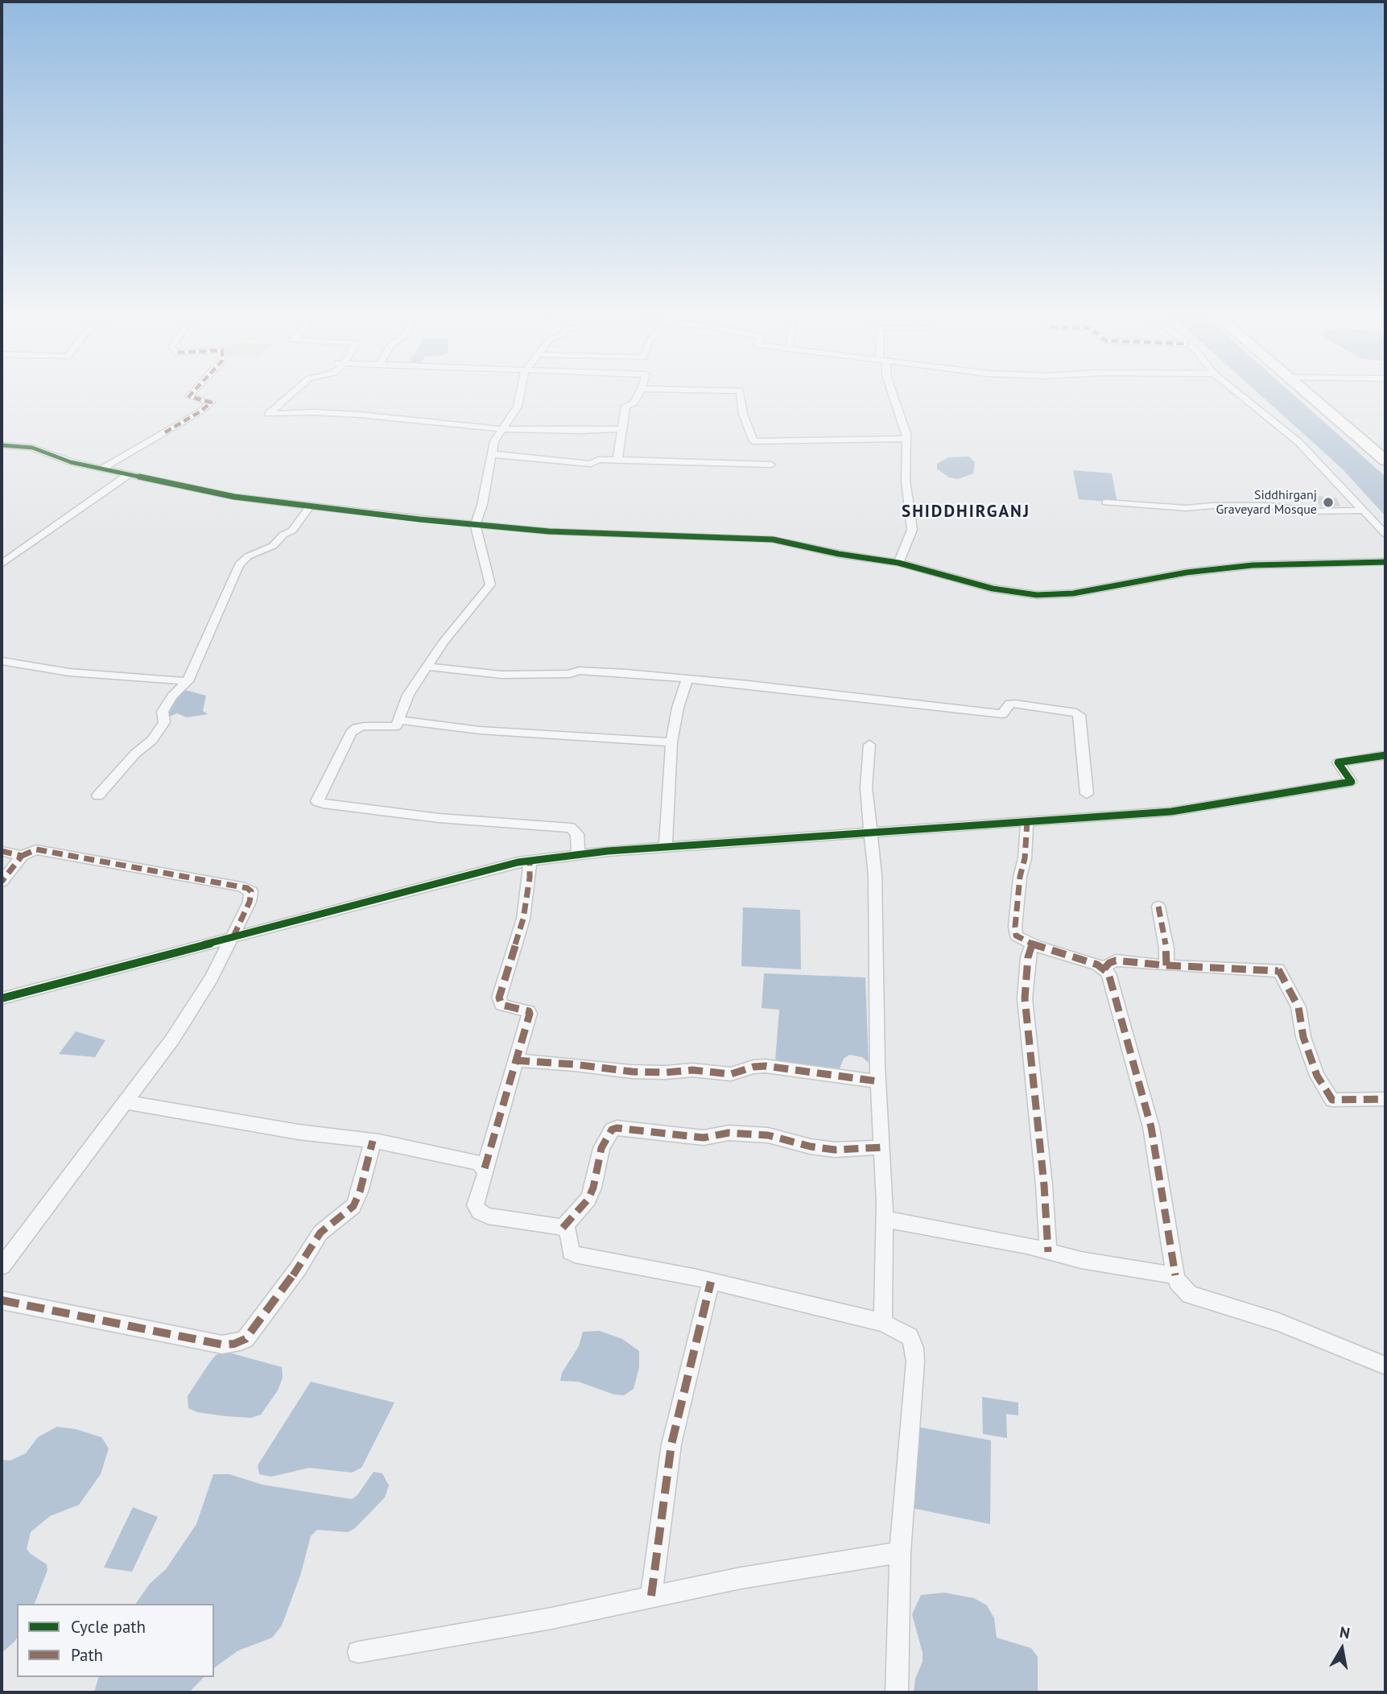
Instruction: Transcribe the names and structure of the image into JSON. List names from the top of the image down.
{
  "districts": ["SHIDDHIRGANJ"],
  "places": ["Siddhirganj Graveyard Mosque"],
  "legend": ["Cycle path", "Path"],
  "north": "top"
}
